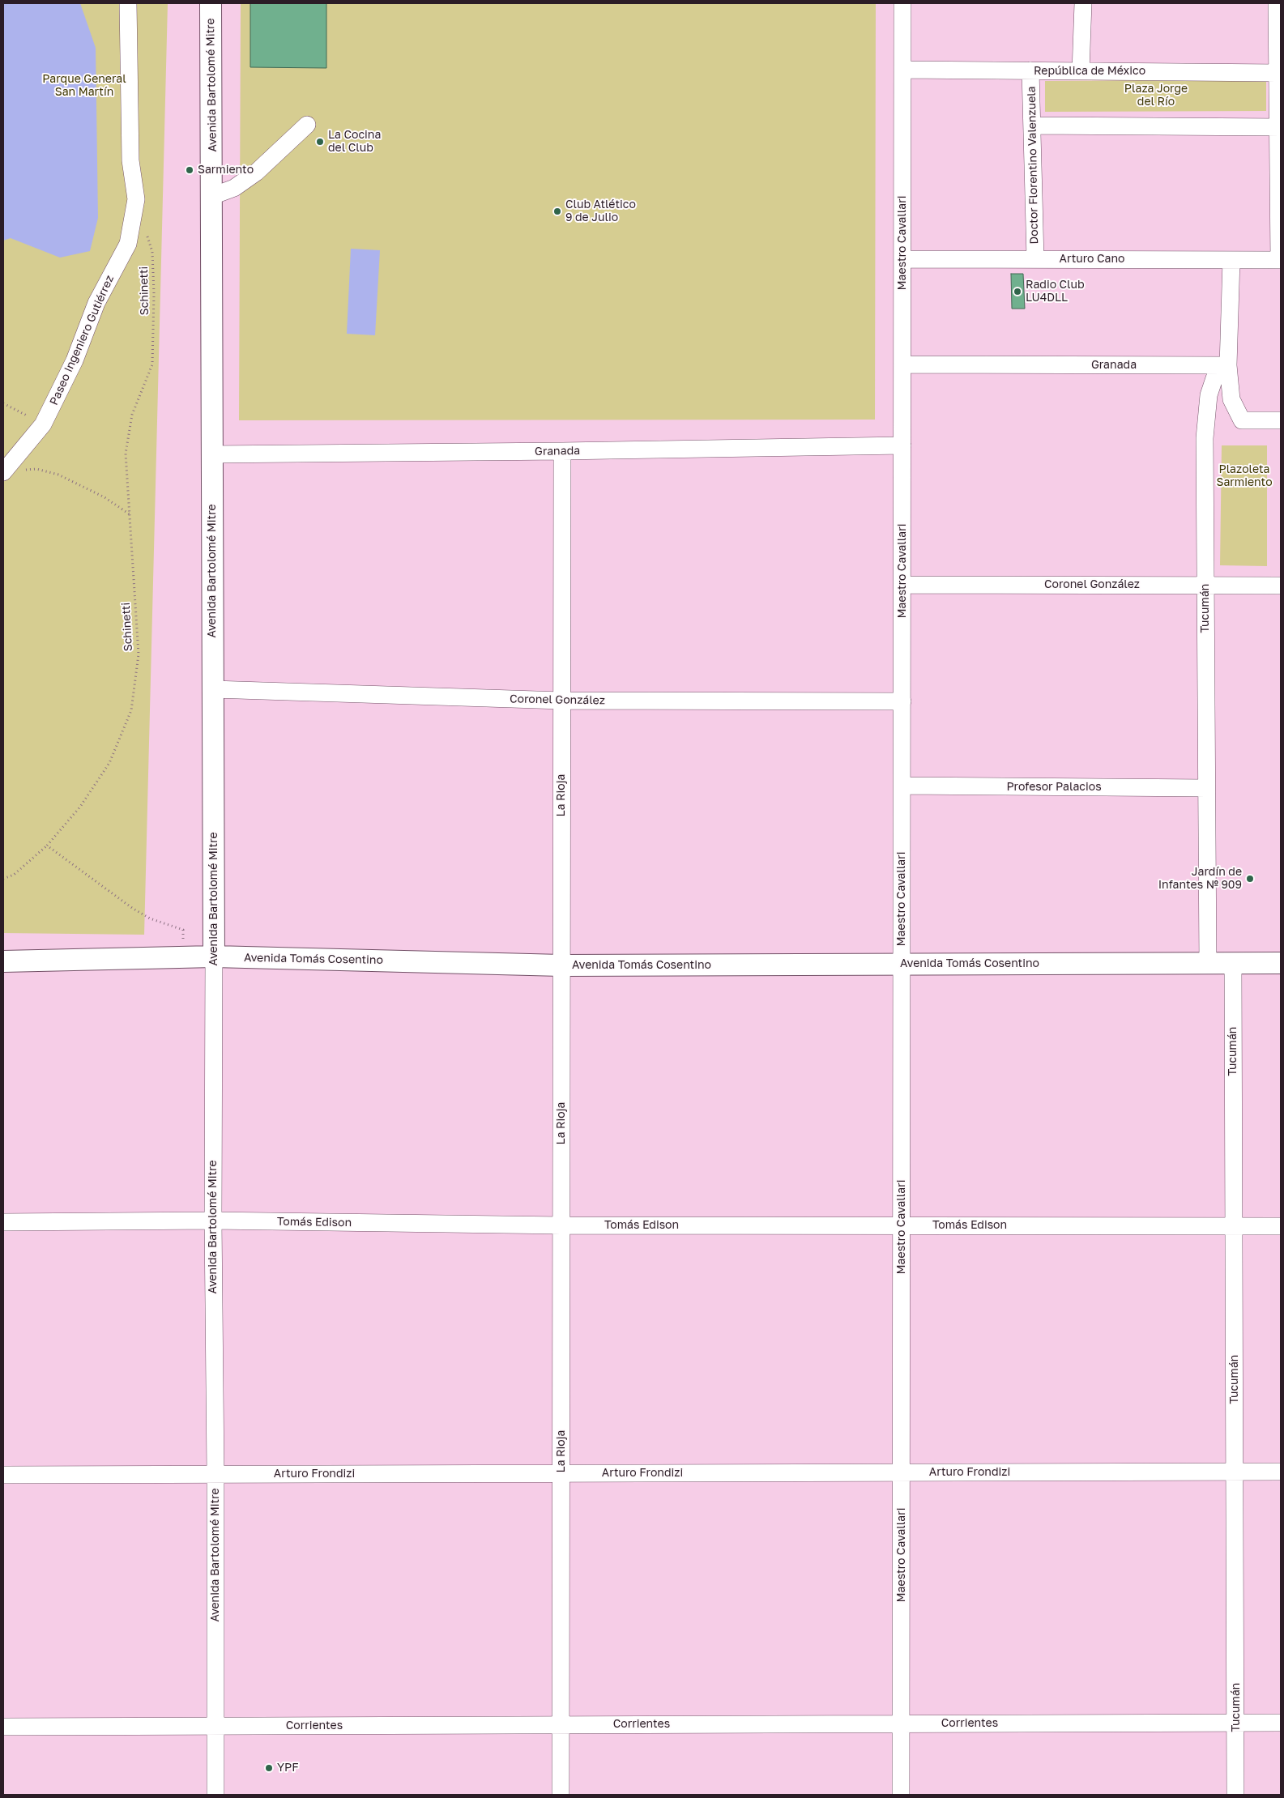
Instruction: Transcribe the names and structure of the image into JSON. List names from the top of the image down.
{
  "streets": {
    "main road": ["Avenida Bartolomé Mitre", "Avenida Tomás Cosentino"],
    "street": [
      "República de México",
      "Doctor Florentino Valenzuela",
      "Maestro Cavallari",
      "Arturo Cano",
      "Paseo Ingeniero Gutiérrez",
      "Granada",
      "Coronel González",
      "Tucumán",
      "Profesor Palacios",
      "La Rioja",
      "Tomás Edison",
      "Arturo Frondizi",
      "Corrientes"
    ],
    "path": ["Schinetti"]
  },
  "crossings": [
    ["República de México", "Doctor Florentino Valenzuela"],
    ["República de México", "Maestro Cavallari"],
    ["Avenida Bartolomé Mitre", "Granada"],
    ["Avenida Bartolomé Mitre", "Coronel González"],
    ["Avenida Bartolomé Mitre", "Avenida Tomás Cosentino"],
    ["Avenida Bartolomé Mitre", "Tomás Edison"],
    ["Avenida Bartolomé Mitre", "Arturo Frondizi"],
    ["Avenida Bartolomé Mitre", "Corrientes"],
    ["Doctor Florentino Valenzuela", "Arturo Cano"],
    ["Maestro Cavallari", "Arturo Cano"],
    ["Maestro Cavallari", "Granada"],
    ["Maestro Cavallari", "Coronel González"],
    ["Maestro Cavallari", "Profesor Palacios"],
    ["Maestro Cavallari", "Avenida Tomás Cosentino"],
    ["Maestro Cavallari", "Tomás Edison"],
    ["Maestro Cavallari", "Arturo Frondizi"],
    ["Maestro Cavallari", "Corrientes"],
    ["Granada", "Tucumán"],
    ["Granada", "La Rioja"],
    ["Coronel González", "Tucumán"],
    ["Coronel González", "La Rioja"],
    ["Tucumán", "Profesor Palacios"],
    ["Tucumán", "Avenida Tomás Cosentino"],
    ["Tucumán", "Tomás Edison"],
    ["Tucumán", "Arturo Frondizi"],
    ["Tucumán", "Corrientes"],
    ["La Rioja", "Avenida Tomás Cosentino"],
    ["La Rioja", "Tomás Edison"],
    ["La Rioja", "Arturo Frondizi"],
    ["La Rioja", "Corrientes"]
  ],
  "parks": ["Parque General San Martín", "Plaza Jorge del Río", "Plazoleta Sarmiento"],
  "places": [
    "La Cocina del Club",
    "Sarmiento",
    "Club Atlético 9 de Julio",
    "Radio Club LU4DLL",
    "Jardín de Infantes № 909",
    "YPF"
  ]
}
